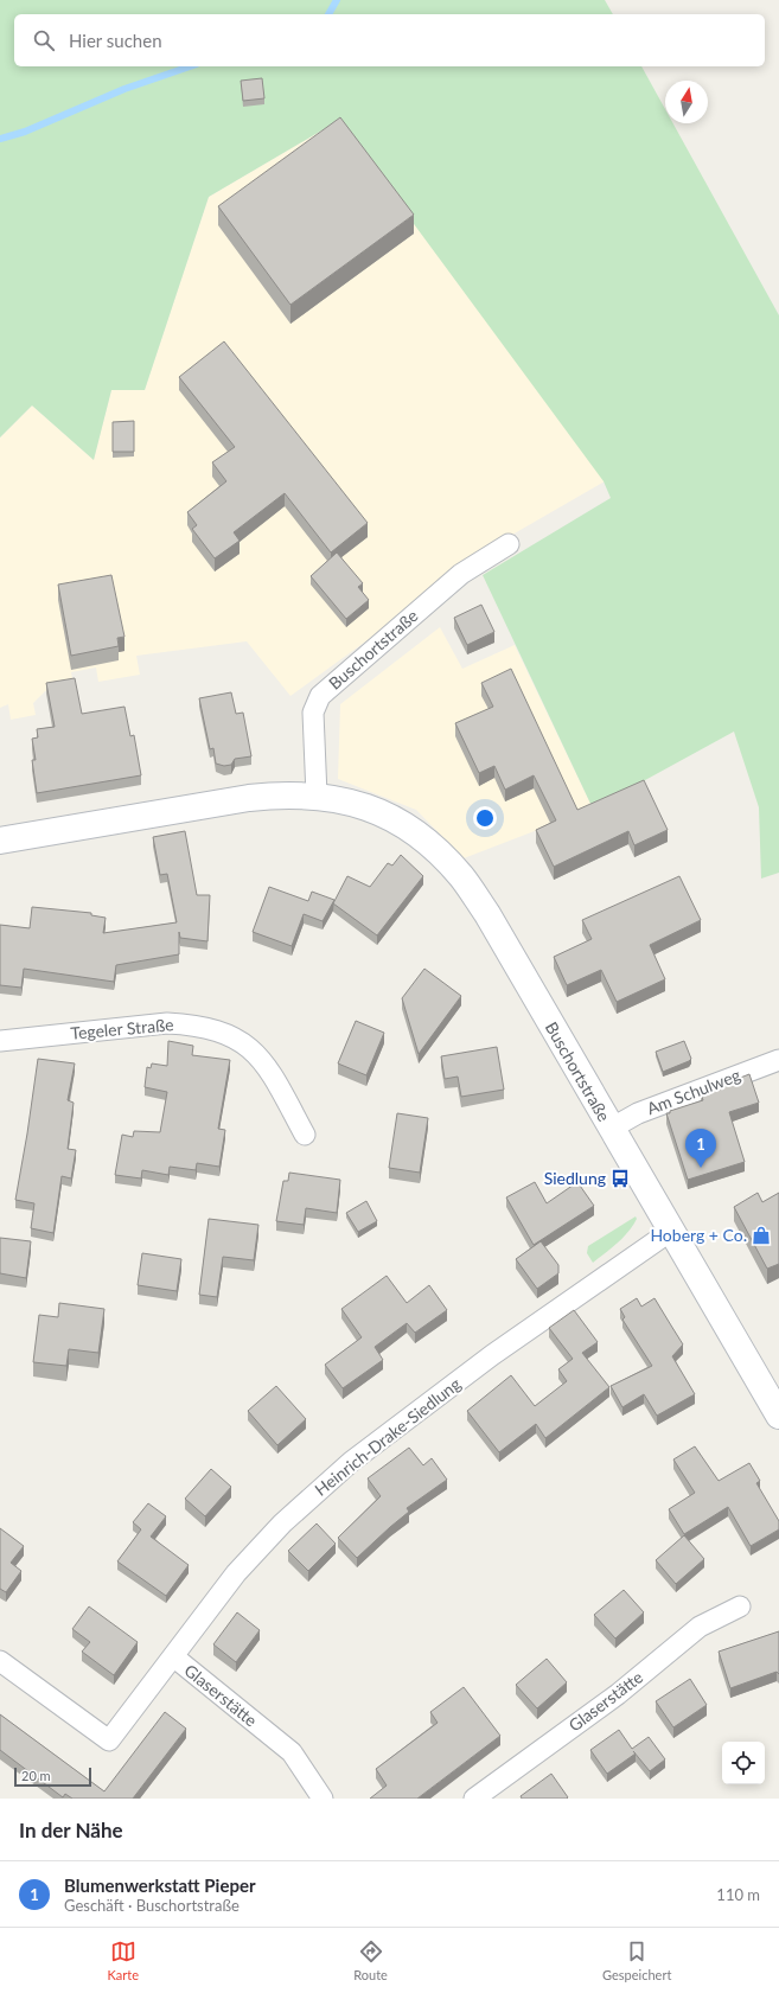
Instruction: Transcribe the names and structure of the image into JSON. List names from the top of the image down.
{
  "streets": {
    "main road": ["Buschortstraße"],
    "street": [
      "Tegeler Straße",
      "Am Schulweg",
      "Heinrich-Drake-Siedlung",
      "Glaserstätte"
    ]
  },
  "crossings": [
    ["Buschortstraße", "Am Schulweg"],
    ["Buschortstraße", "Heinrich-Drake-Siedlung"],
    ["Heinrich-Drake-Siedlung", "Glaserstätte"]
  ],
  "places": {
    "bus stop": ["Siedlung"],
    "shop": ["Hoberg + Co."]
  },
  "scale_bar": "20 m",
  "north": "top",
  "page": {
    "search": "Hier suchen",
    "pins": "1",
    "scale": "20 m",
    "heading": "In der Nähe",
    "list": [
      {
        "mark": "1",
        "name": "Blumenwerkstatt Pieper",
        "note": "Geschäft · Buschortstraße",
        "value": "110 m"
      }
    ],
    "nav": ["Karte", "Route", "Gespeichert"]
  }
}
